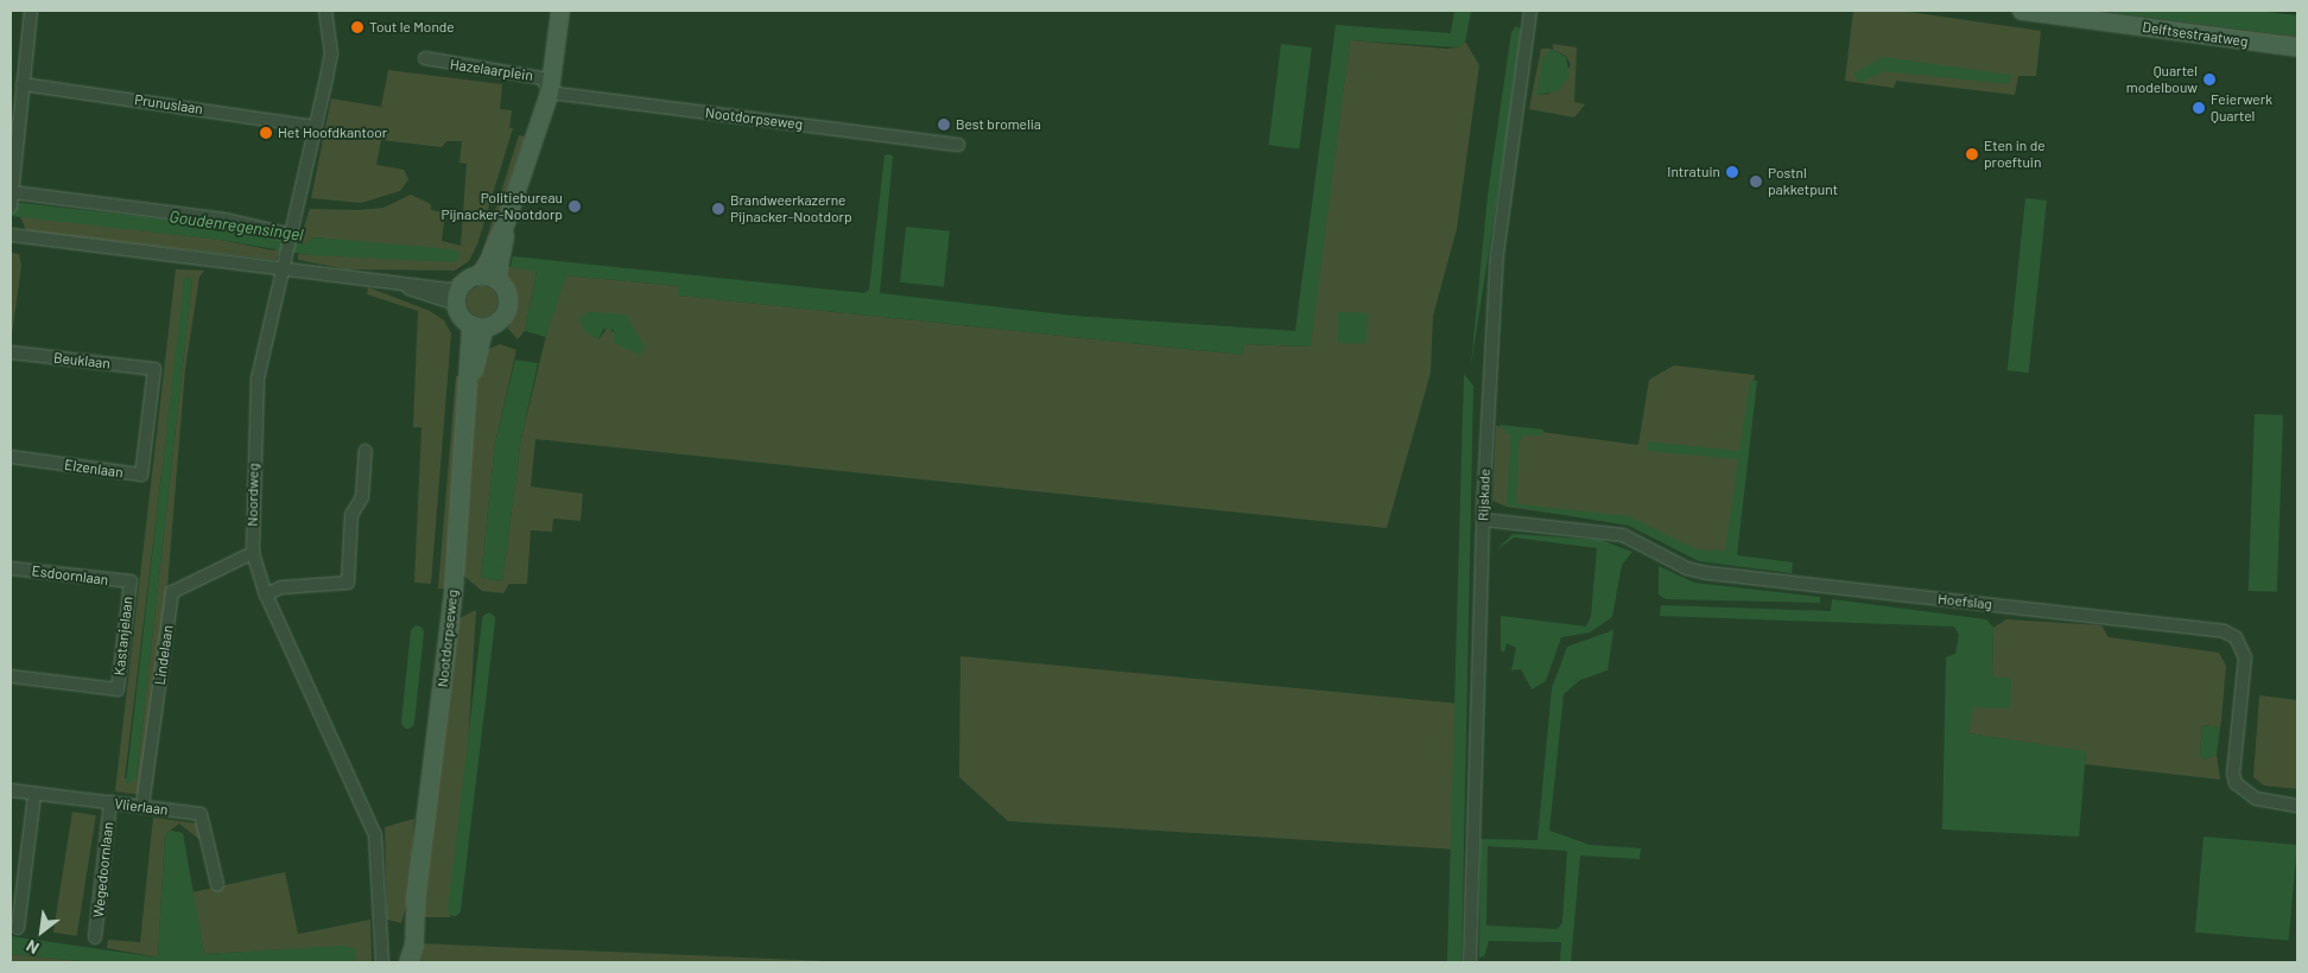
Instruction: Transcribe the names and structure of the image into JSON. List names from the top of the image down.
{
  "streets": {
    "main road": ["Delftsestraatweg", "Nootdorpseweg"],
    "street": [
      "Hazelaarplein",
      "Prunuslaan",
      "Beuklaan",
      "Elzenlaan",
      "Noordweg",
      "Rijskade",
      "Esdoornlaan",
      "Hoefslag",
      "Kastanjelaan",
      "Lindelaan",
      "Vlierlaan",
      "Wegedoornlaan"
    ]
  },
  "crossings": [
    ["Hazelaarplein", "Nootdorpseweg"],
    ["Prunuslaan", "Noordweg"],
    ["Beuklaan", "Elzenlaan"],
    ["Noordweg", "Lindelaan"],
    ["Rijskade", "Hoefslag"],
    ["Esdoornlaan", "Kastanjelaan"],
    ["Lindelaan", "Vlierlaan"],
    ["Vlierlaan", "Wegedoornlaan"]
  ],
  "water": ["Goudenregensingel"],
  "places": [
    "Tout le Monde",
    "Quartel modelbouw",
    "Feierwerk Quartel",
    "Best bromelia",
    "Het Hoofdkantoor",
    "Eten in de proeftuin",
    "Intratuin",
    "Postnl pakketpunt",
    "Politiebureau Pijnacker-Nootdorp",
    "Brandweerkazerne Pijnacker-Nootdorp"
  ],
  "north": "bottom left"
}
